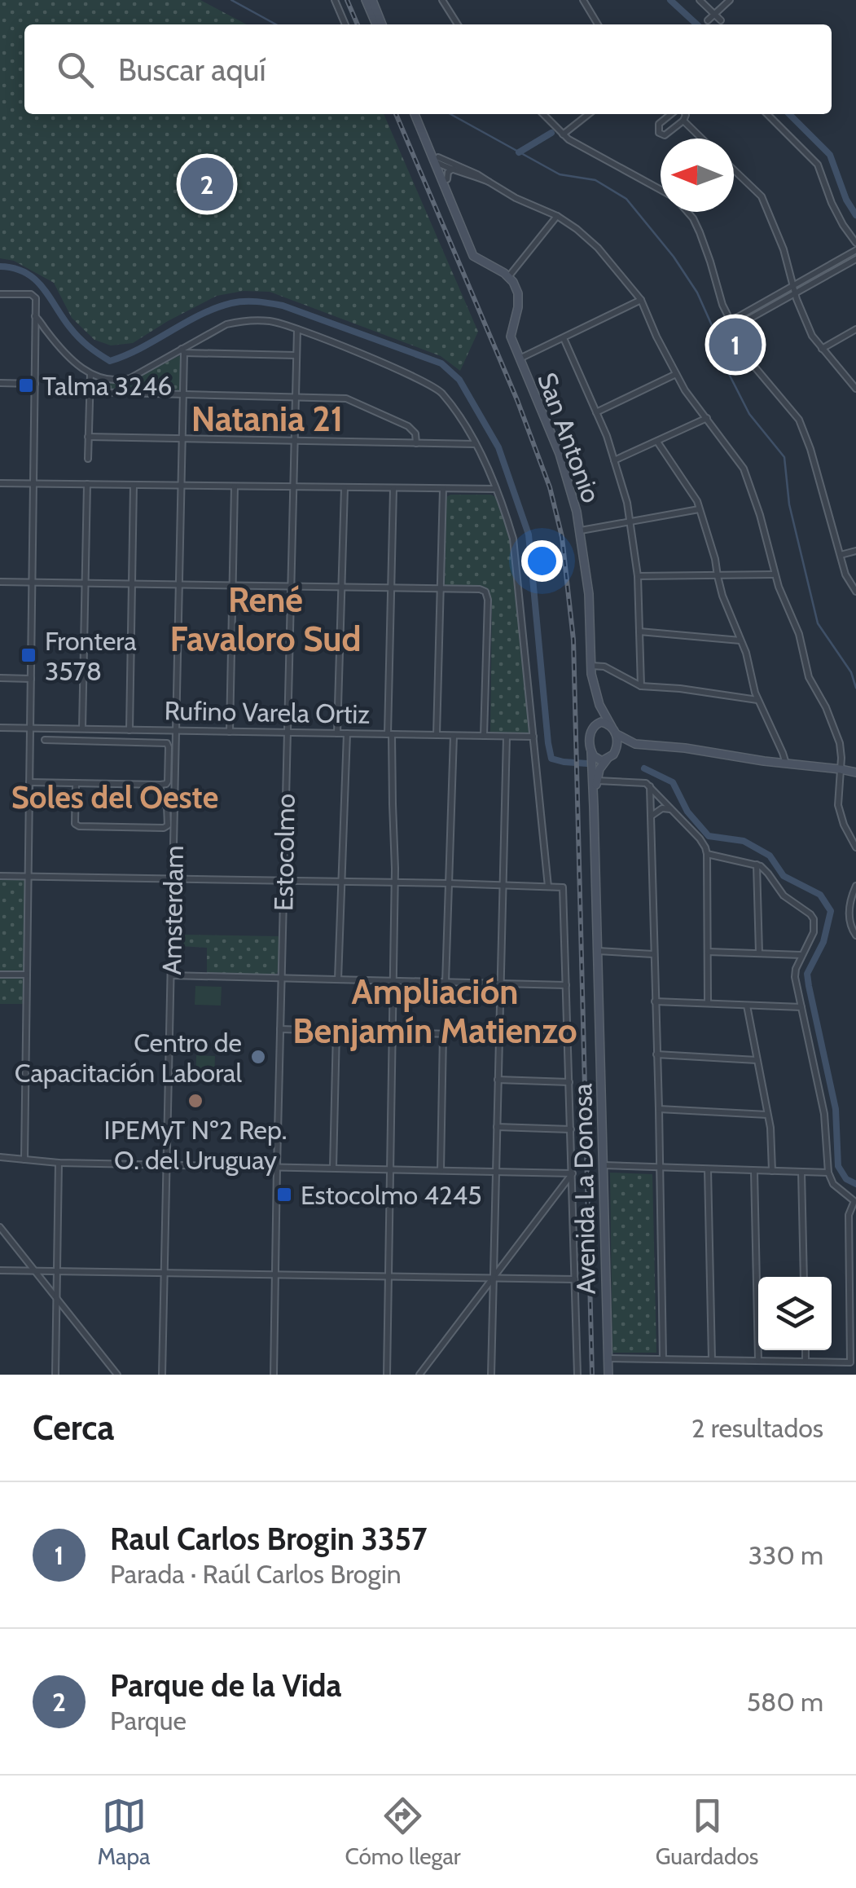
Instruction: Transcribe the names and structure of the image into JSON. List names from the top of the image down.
{
  "streets": {
    "main road": ["San Antonio", "Avenida La Donosa"],
    "street": ["Rufino Varela Ortiz", "Estocolmo", "Amsterdam"]
  },
  "crossings": [
    ["San Antonio", "Avenida La Donosa"],
    ["Rufino Varela Ortiz", "Estocolmo"],
    ["Rufino Varela Ortiz", "Amsterdam"]
  ],
  "districts": [
    "Natania 21",
    "René Favaloro Sud",
    "Soles del Oeste",
    "Ampliación Benjamín Matienzo"
  ],
  "places": {
    "transit": ["Talma 3246", "Frontera 3578", "Estocolmo 4245"],
    "other": ["Centro de Capacitación Laboral", "IPEMyT Nº2 Rep. O. del Uruguay"]
  },
  "north": "left",
  "page": {
    "search": "Buscar aquí",
    "pins": ["2", "1"],
    "heading": ["Cerca", "2 resultados"],
    "list": [
      {
        "mark": "1",
        "name": "Raul Carlos Brogin 3357",
        "note": "Parada · Raúl Carlos Brogin",
        "value": "330 m"
      },
      {
        "mark": "2",
        "name": "Parque de la Vida",
        "note": "Parque",
        "value": "580 m"
      }
    ],
    "nav": ["Mapa", "Cómo llegar", "Guardados"]
  }
}
